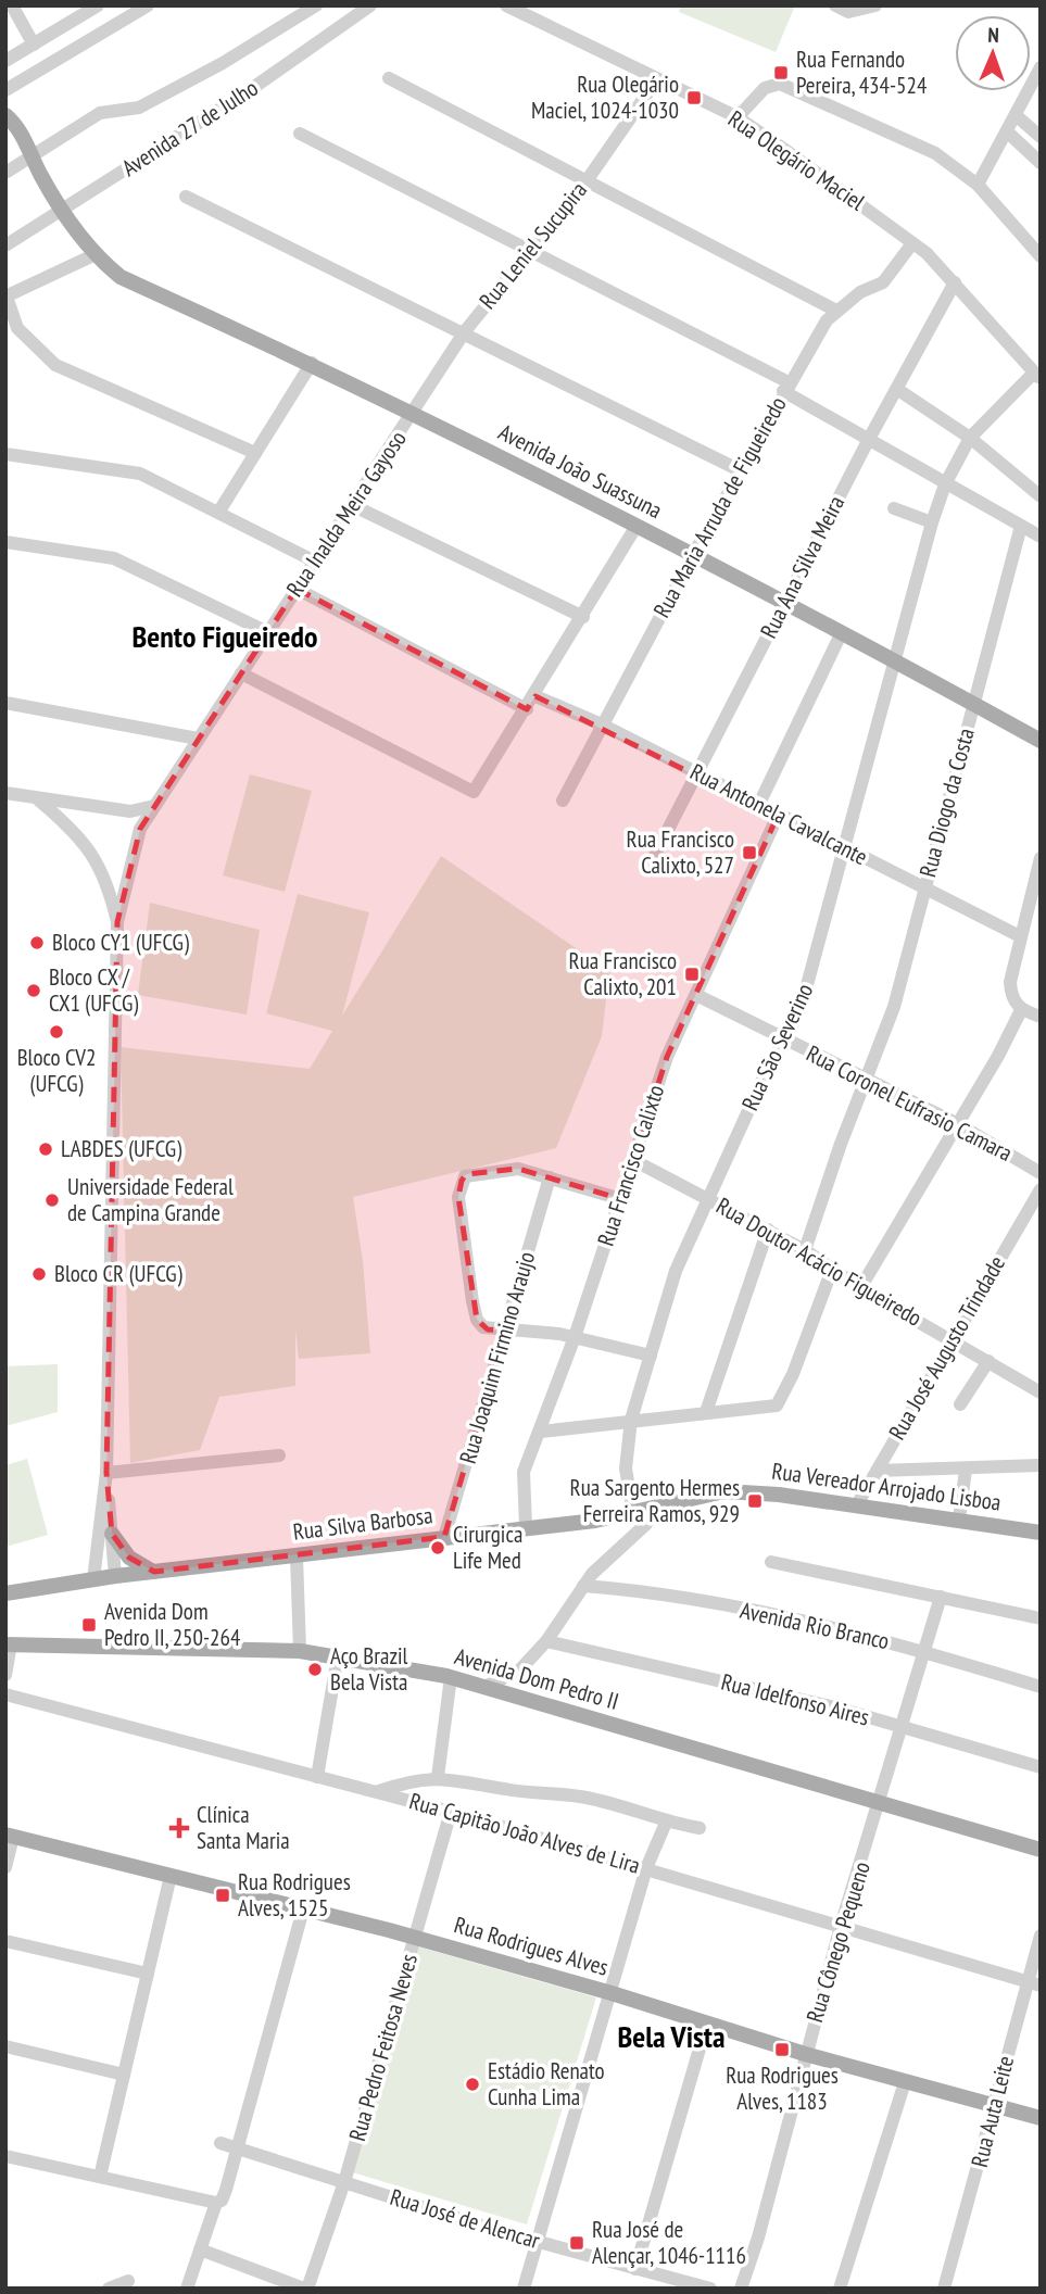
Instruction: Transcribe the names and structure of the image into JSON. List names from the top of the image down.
{
  "streets": {
    "main road": [
      "Avenida João Suassuna",
      "Rua Vereador Arrojado Lisboa",
      "Rua Silva Barbosa",
      "Avenida Dom Pedro II",
      "Rua Rodrigues Alves"
    ],
    "street": [
      "Avenida 27 de Julho",
      "Rua Olegário Maciel",
      "Rua Leniel Sucupira",
      "Rua Maria Arruda de Figueiredo",
      "Rua Inalda Meira Gayoso",
      "Rua Ana Silva Meira",
      "Rua Diogo da Costa",
      "Rua Antonela Cavalcante",
      "Rua São Severino",
      "Rua Coronel Eufrasio Camara",
      "Rua Francisco Calixto",
      "Rua Doutor Acácio Figueiredo",
      "Rua José Augusto Trindade",
      "Rua Joaquim Firmino Araujo",
      "Avenida Rio Branco",
      "Rua Idelfonso Aires",
      "Rua Capitão João Alves de Lira",
      "Rua Cônego Pequeno",
      "Rua Pedro Feitosa Neves",
      "Rua Auta Leite",
      "Rua José de Alencar"
    ]
  },
  "crossings": [
    ["Avenida 27 de Julho", "Avenida João Suassuna"],
    ["Rua Olegário Maciel", "Rua Leniel Sucupira"],
    ["Rua Olegário Maciel", "Rua Maria Arruda de Figueiredo"],
    ["Rua Olegário Maciel", "Rua Ana Silva Meira"],
    ["Rua Olegário Maciel", "Rua São Severino"],
    ["Rua Leniel Sucupira", "Avenida João Suassuna"],
    ["Rua Leniel Sucupira", "Rua Inalda Meira Gayoso"],
    ["Avenida João Suassuna", "Rua Maria Arruda de Figueiredo"],
    ["Avenida João Suassuna", "Rua Inalda Meira Gayoso"],
    ["Avenida João Suassuna", "Rua Ana Silva Meira"],
    ["Avenida João Suassuna", "Rua Diogo da Costa"],
    ["Avenida João Suassuna", "Rua São Severino"],
    ["Rua Maria Arruda de Figueiredo", "Rua Antonela Cavalcante"],
    ["Rua Ana Silva Meira", "Rua Antonela Cavalcante"],
    ["Rua Diogo da Costa", "Rua Antonela Cavalcante"],
    ["Rua Diogo da Costa", "Rua Coronel Eufrasio Camara"],
    ["Rua Diogo da Costa", "Rua Doutor Acácio Figueiredo"],
    ["Rua Antonela Cavalcante", "Rua São Severino"],
    ["Rua Antonela Cavalcante", "Rua Francisco Calixto"],
    ["Rua São Severino", "Rua Coronel Eufrasio Camara"],
    ["Rua São Severino", "Rua Doutor Acácio Figueiredo"],
    ["Rua São Severino", "Rua Silva Barbosa"],
    ["Rua Coronel Eufrasio Camara", "Rua Francisco Calixto"],
    ["Rua Francisco Calixto", "Rua Doutor Acácio Figueiredo"],
    ["Rua Francisco Calixto", "Rua Silva Barbosa"],
    ["Rua Doutor Acácio Figueiredo", "Rua José Augusto Trindade"],
    ["Rua José Augusto Trindade", "Rua Vereador Arrojado Lisboa"],
    ["Rua Joaquim Firmino Araujo", "Rua Silva Barbosa"],
    ["Rua Vereador Arrojado Lisboa", "Rua Silva Barbosa"],
    ["Avenida Rio Branco", "Rua Cônego Pequeno"],
    ["Avenida Dom Pedro II", "Rua Cônego Pequeno"],
    ["Rua Idelfonso Aires", "Rua Cônego Pequeno"],
    ["Rua Capitão João Alves de Lira", "Rua Cônego Pequeno"],
    ["Rua Capitão João Alves de Lira", "Rua Pedro Feitosa Neves"],
    ["Rua Capitão João Alves de Lira", "Rua Auta Leite"],
    ["Rua Cônego Pequeno", "Rua Rodrigues Alves"],
    ["Rua Rodrigues Alves", "Rua Pedro Feitosa Neves"],
    ["Rua Rodrigues Alves", "Rua Auta Leite"],
    ["Rua Pedro Feitosa Neves", "Rua José de Alencar"]
  ],
  "districts": ["Bento Figueiredo", "Bela Vista"],
  "places": {
    "transit": [
      "Rua Fernando Pereira, 434-524",
      "Rua Olegário Maciel, 1024-1030",
      "Rua Francisco Calixto, 527",
      "Rua Francisco Calixto, 201",
      "Rua Sargento Hermes Ferreira Ramos, 929",
      "Avenida Dom Pedro II, 250-264",
      "Rua Rodrigues Alves, 1525",
      "Rua Rodrigues Alves, 1183",
      "Rua José de Alençar, 1046-1116"
    ],
    "other": [
      "Bloco CY1 (UFCG)",
      "Bloco CX / CX1 (UFCG)",
      "Bloco CV2 (UFCG)",
      "LABDES (UFCG)",
      "Universidade Federal de Campina Grande",
      "Bloco CR (UFCG)",
      "Cirurgica Life Med",
      "Aço Brazil Bela Vista",
      "Estádio Renato Cunha Lima"
    ],
    "health": ["Clínica Santa Maria"]
  },
  "north": "top"
}
